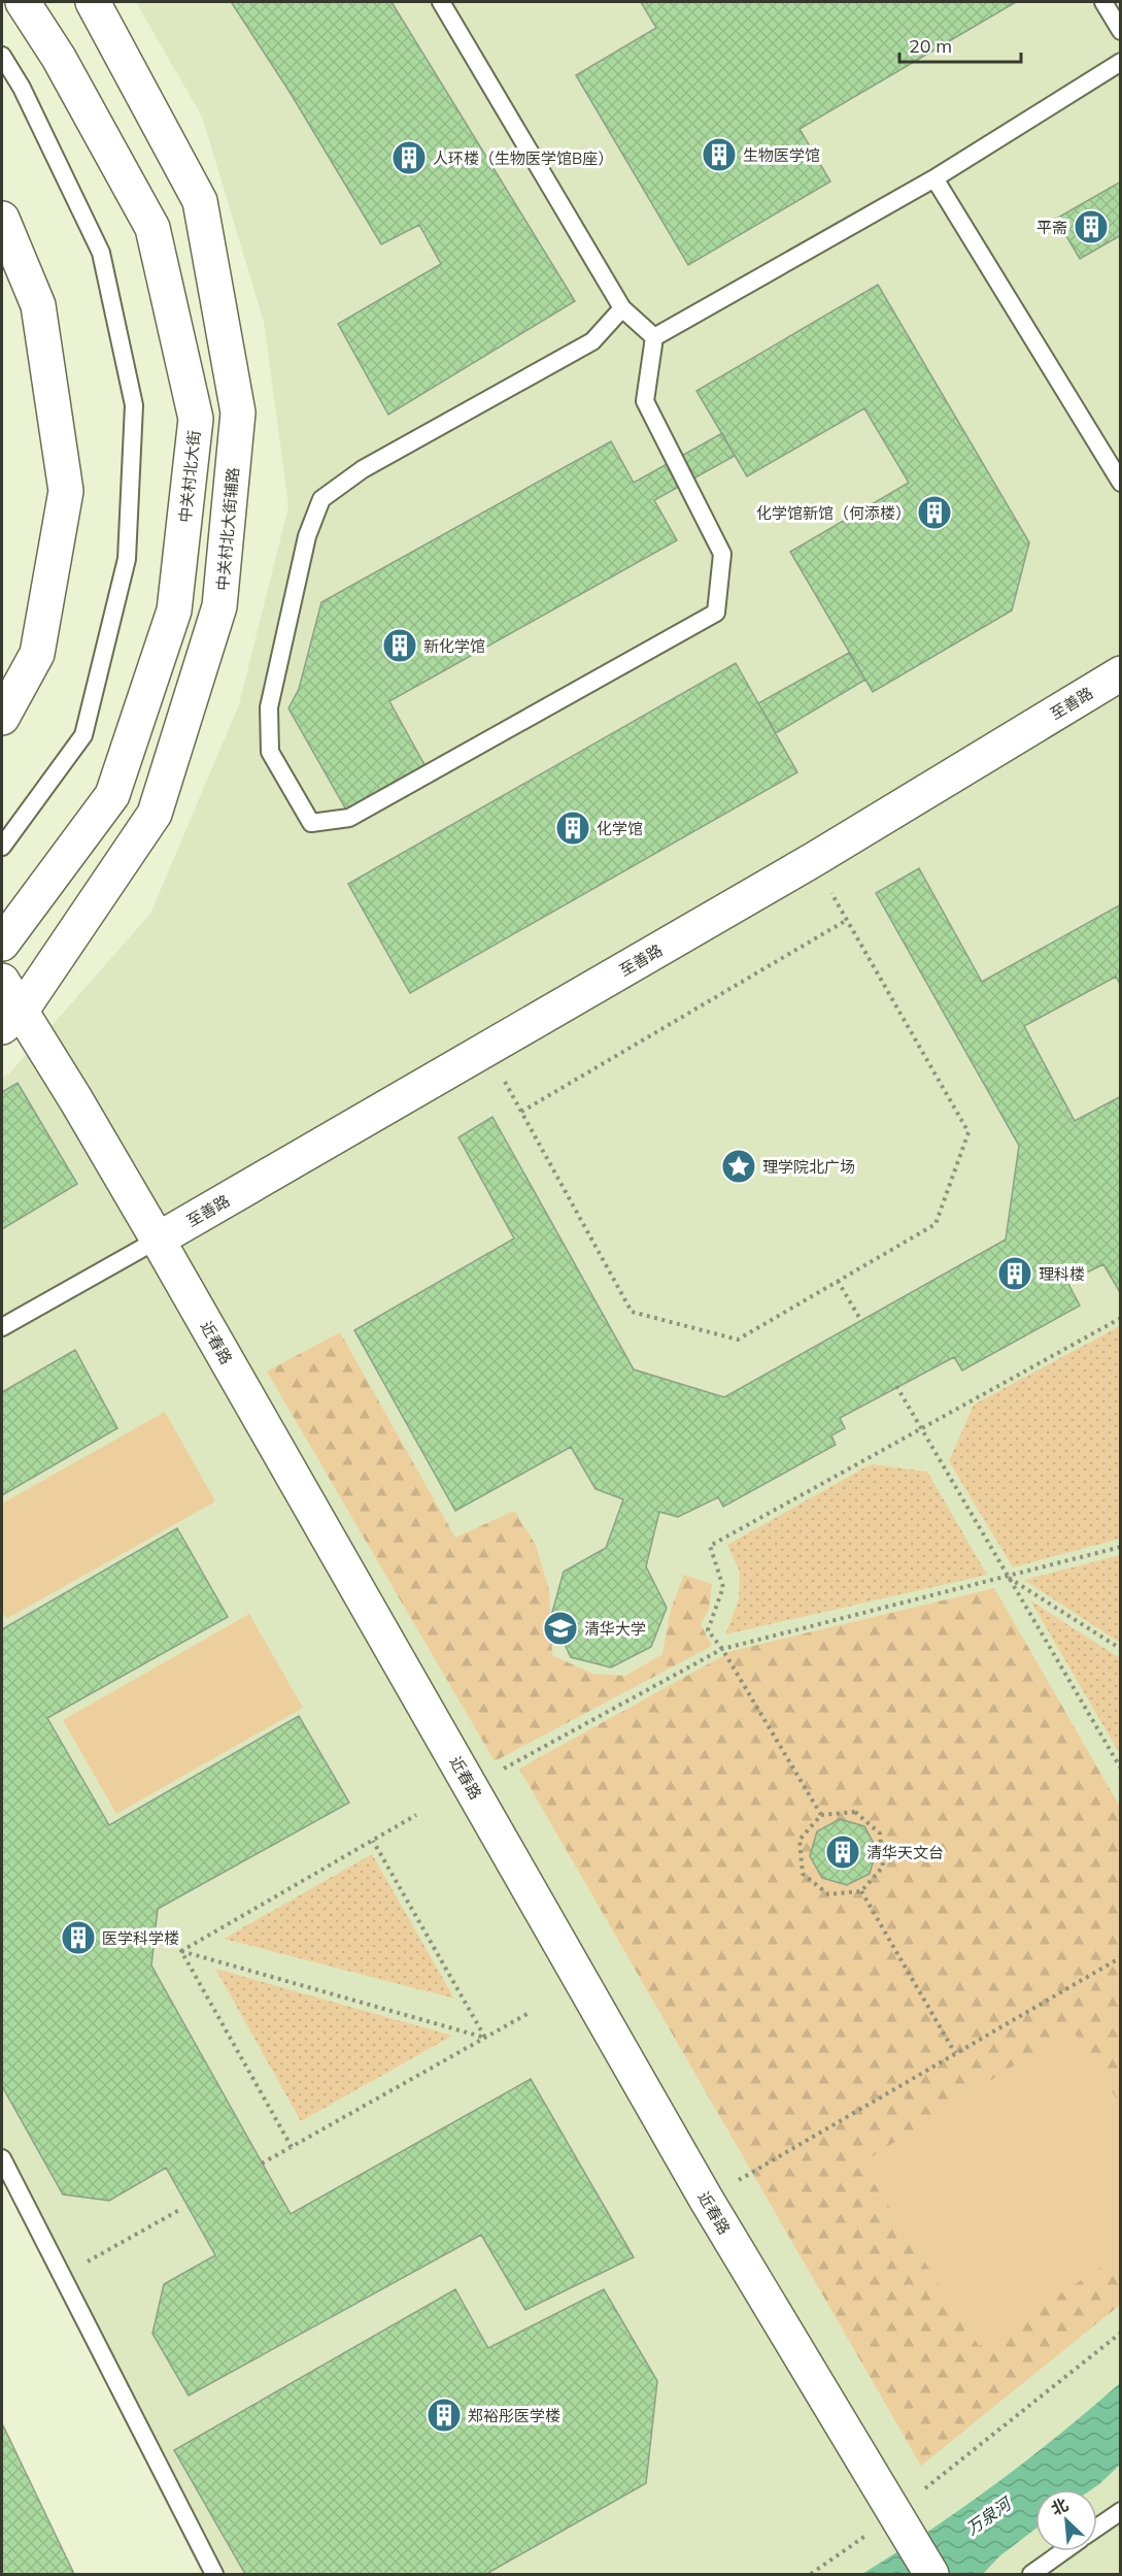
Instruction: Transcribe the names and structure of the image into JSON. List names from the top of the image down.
{
  "streets": {
    "street": [
      "中关村北大街",
      "中关村北大街辅路",
      "至善路",
      "近春路"
    ]
  },
  "crossings": [
    ["中关村北大街辅路", "近春路"],
    ["至善路", "近春路"]
  ],
  "water": ["万泉河"],
  "places": {
    "building": [
      "生物医学馆",
      "人环楼（生物医学馆B座）",
      "平斋",
      "化学馆新馆（何添楼）",
      "新化学馆",
      "化学馆",
      "理科楼",
      "清华天文台",
      "医学科学楼",
      "郑裕彤医学楼"
    ],
    "place": ["理学院北广场"],
    "school or university": ["清华大学"]
  },
  "scale_bar": "20 m",
  "north": "top left"
}
